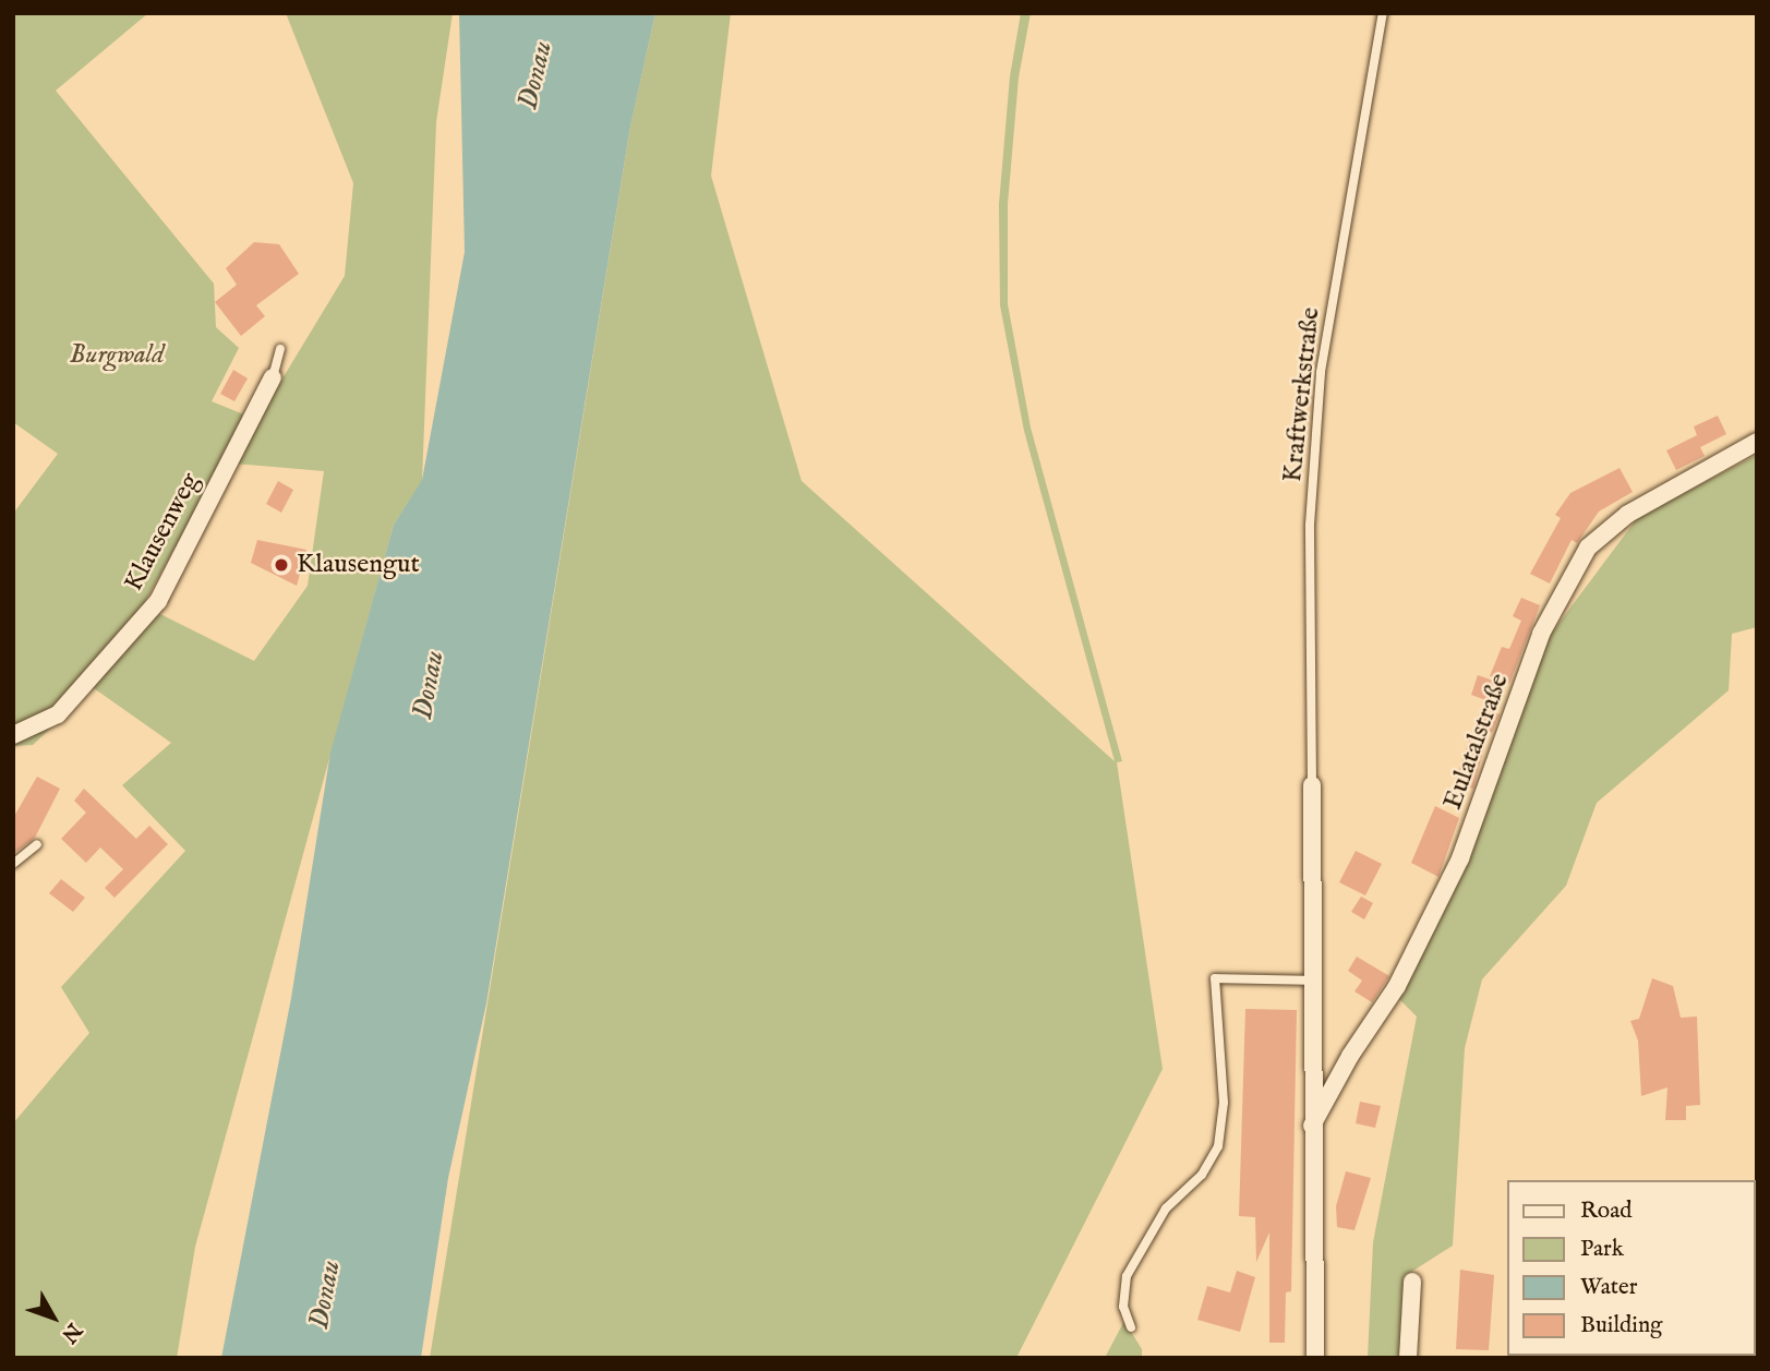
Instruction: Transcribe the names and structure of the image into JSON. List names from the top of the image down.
{
  "streets": {
    "street": ["Klausenweg", "Eulatalstraße"],
    "lane": ["Kraftwerkstraße"]
  },
  "crossings": [
    ["Kraftwerkstraße", "Eulatalstraße"]
  ],
  "water": ["Donau"],
  "parks": ["Burgwald"],
  "places": ["Klausengut"],
  "legend": [
    "Road",
    "Park",
    "Water",
    "Building"
  ],
  "north": "bottom right"
}
